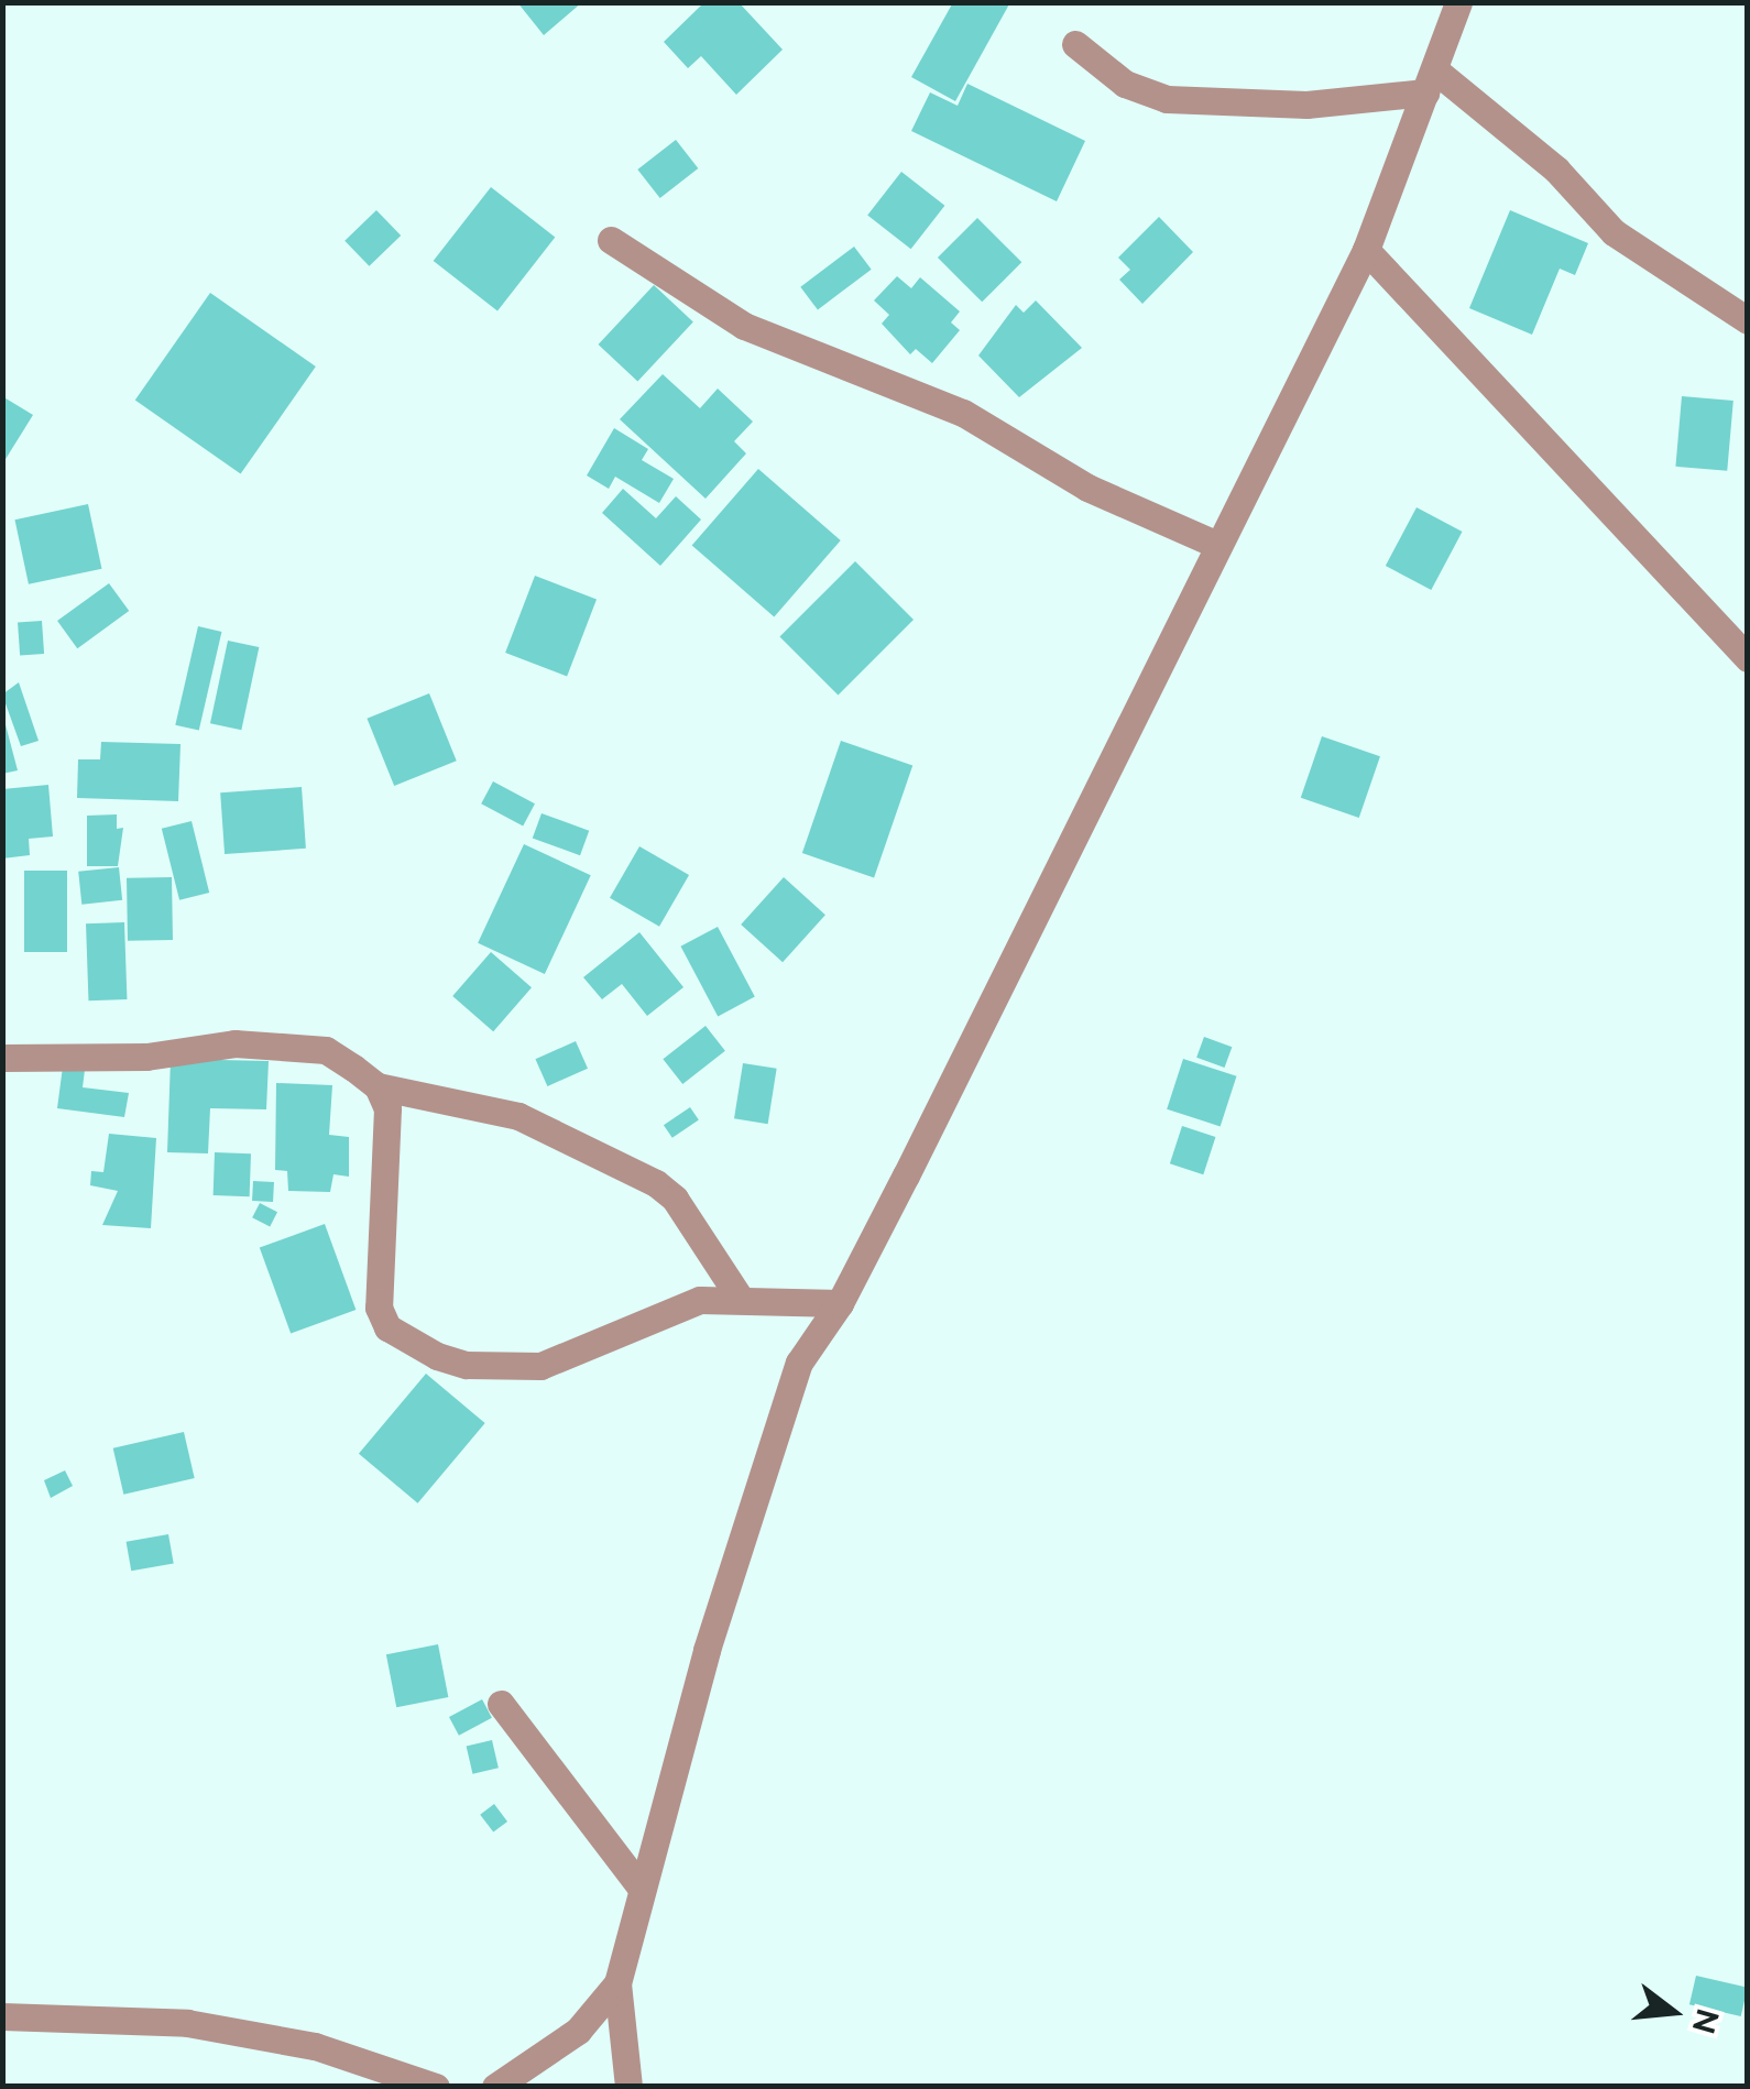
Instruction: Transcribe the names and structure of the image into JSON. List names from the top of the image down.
{
  "north": "right"
}
